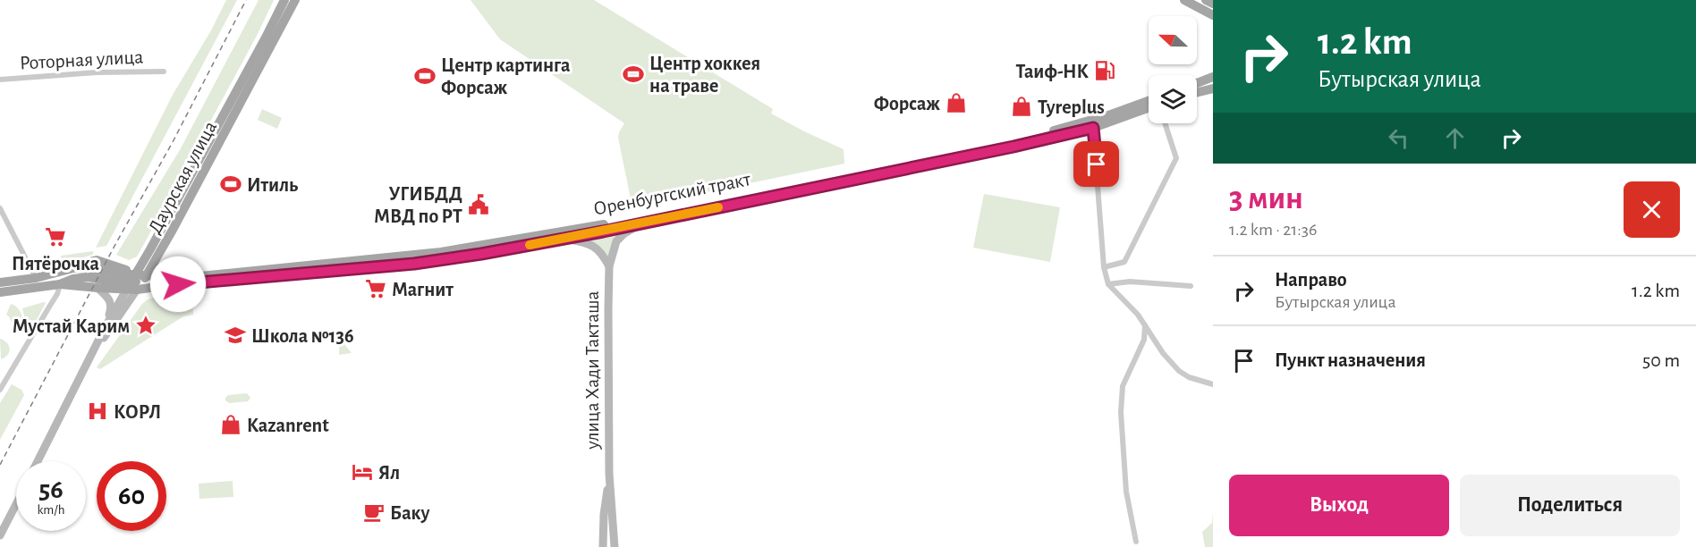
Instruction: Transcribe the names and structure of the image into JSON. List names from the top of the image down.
{
  "streets": {
    "main road": ["Даурская улица", "Оренбургский тракт"],
    "street": ["Роторная улица", "улица Хади Такташа"]
  },
  "crossings": [
    ["Даурская улица", "Оренбургский тракт"],
    ["Оренбургский тракт", "улица Хади Такташа"]
  ],
  "places": {
    "fuel station": ["Таиф-НК"],
    "sports": ["Центр хоккея на траве", "Центр картинга Форсаж", "Итиль"],
    "shop": ["Форсаж", "Tyreplus", "Kazanrent"],
    "public building": ["УГИБДД МВД по РТ"],
    "supermarket": ["Пятёрочка", "Магнит"],
    "place": ["Мустай Карим"],
    "school or university": ["Школа №136"],
    "hospital": ["КОРЛ"],
    "hotel": ["Ял"],
    "cafe": ["Баку"]
  },
  "north": "left",
  "page": {
    "turn": ["1.2 km", "Бутырская улица"],
    "heading": ["3 мин", "1.2 km · 21:36"],
    "list": [
      {
        "name": "Направо",
        "note": "Бутырская улица",
        "value": "1.2 km"
      },
      {
        "name": "Пункт назначения",
        "value": "50 m"
      }
    ],
    "speed": "56 km/h",
    "limit": "60",
    "buttons": ["Выход", "Поделиться"]
  }
}
